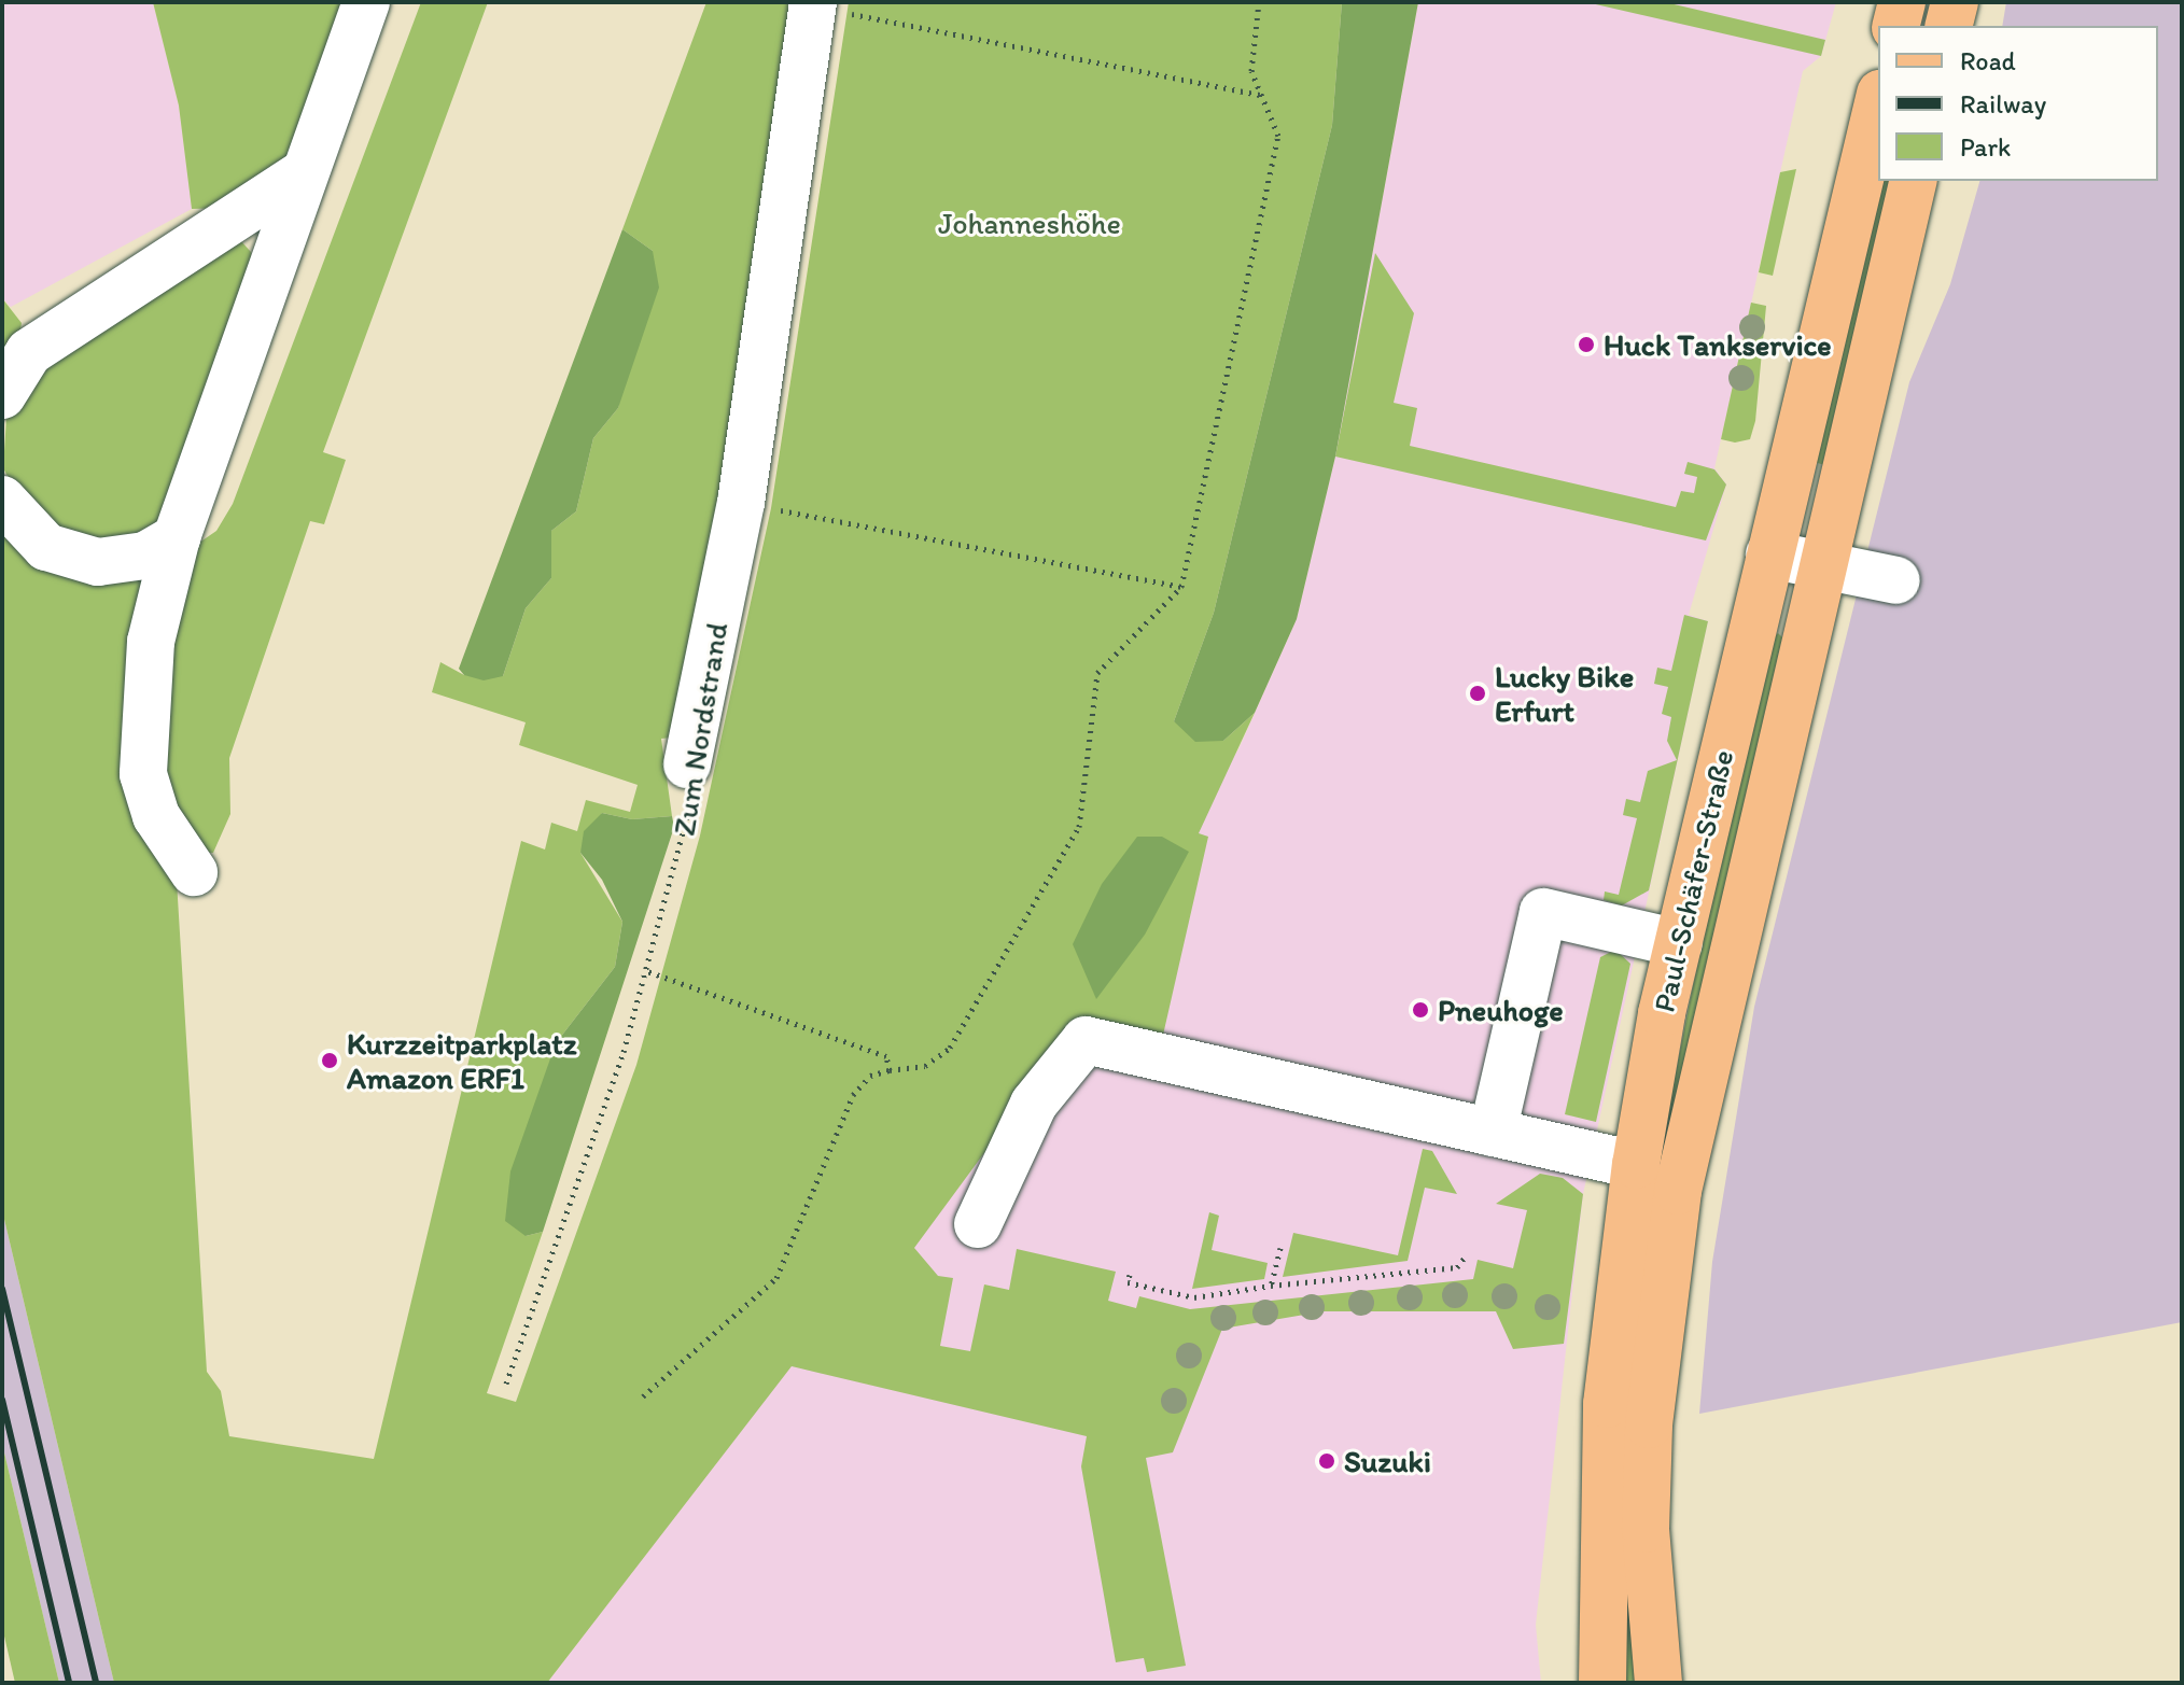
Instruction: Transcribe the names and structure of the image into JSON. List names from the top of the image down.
{
  "streets": {
    "main road": ["Paul-Schäfer-Straße"],
    "lane": ["Zum Nordstrand"]
  },
  "parks": ["Johanneshöhe"],
  "places": [
    "Huck Tankservice",
    "Lucky Bike Erfurt",
    "Pneuhoge",
    "Kurzzeitparkplatz Amazon ERF1",
    "Suzuki"
  ],
  "legend": ["Road", "Railway", "Park"]
}
